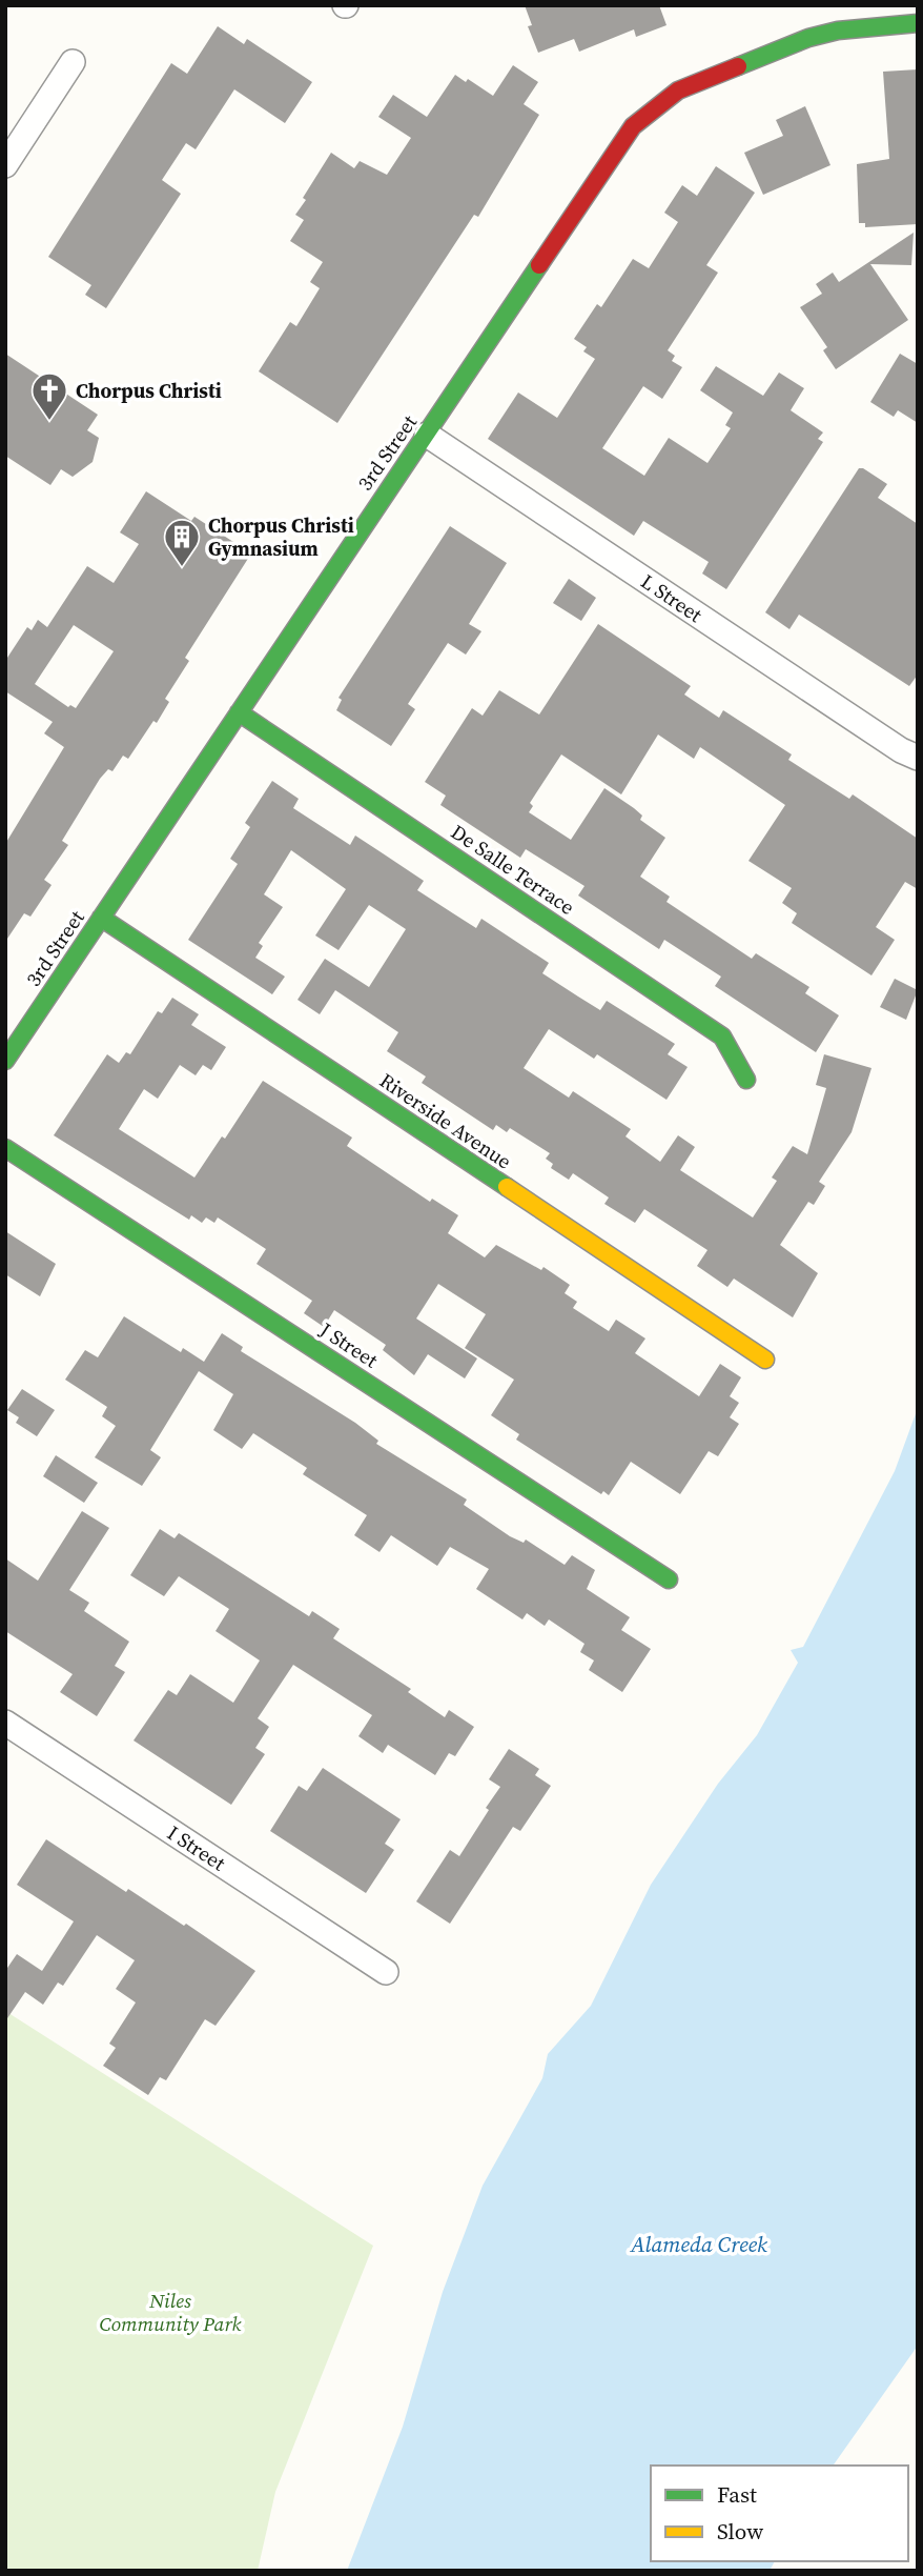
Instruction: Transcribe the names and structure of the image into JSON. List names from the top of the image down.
{
  "streets": {
    "street": [
      "3rd Street",
      "L Street",
      "De Salle Terrace",
      "Riverside Avenue",
      "J Street",
      "I Street"
    ]
  },
  "crossings": [
    ["3rd Street", "L Street"],
    ["3rd Street", "De Salle Terrace"],
    ["3rd Street", "Riverside Avenue"]
  ],
  "water": ["Alameda Creek"],
  "parks": ["Niles Community Park"],
  "places": {
    "church": ["Chorpus Christi"],
    "building": ["Chorpus Christi Gymnasium"]
  },
  "legend": ["Fast", "Slow"]
}
